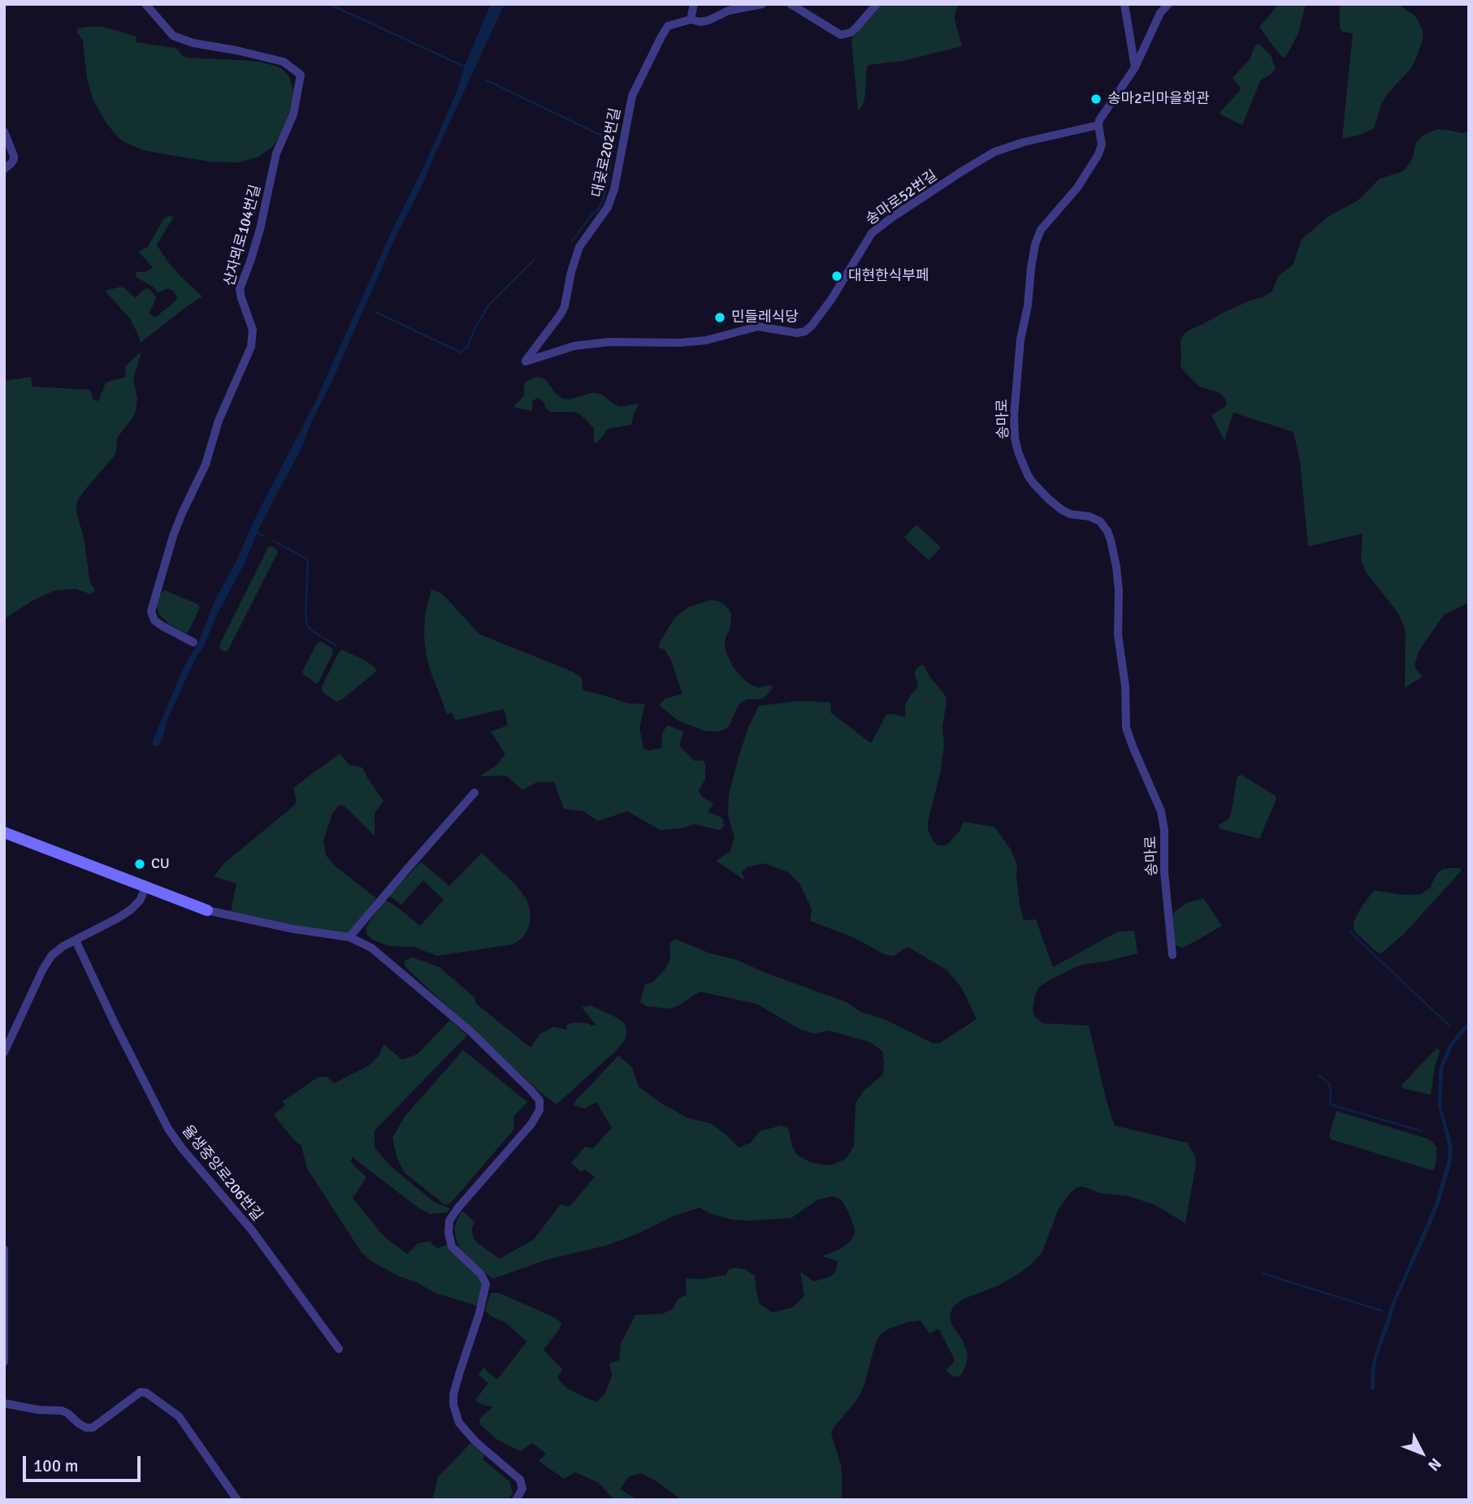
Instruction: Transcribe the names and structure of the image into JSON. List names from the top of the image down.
{
  "streets": {
    "street": [
      "대곶로202번길",
      "송마로52번길",
      "산자뫼로104번길",
      "송마로",
      "율생중앙로206번길"
    ]
  },
  "crossings": [
    ["대곶로202번길", "송마로52번길"],
    ["송마로52번길", "송마로"]
  ],
  "places": [
    "송마2리마을회관",
    "대현한식부페",
    "민들레식당",
    "CU"
  ],
  "scale_bar": "100 m",
  "north": "bottom right"
}
